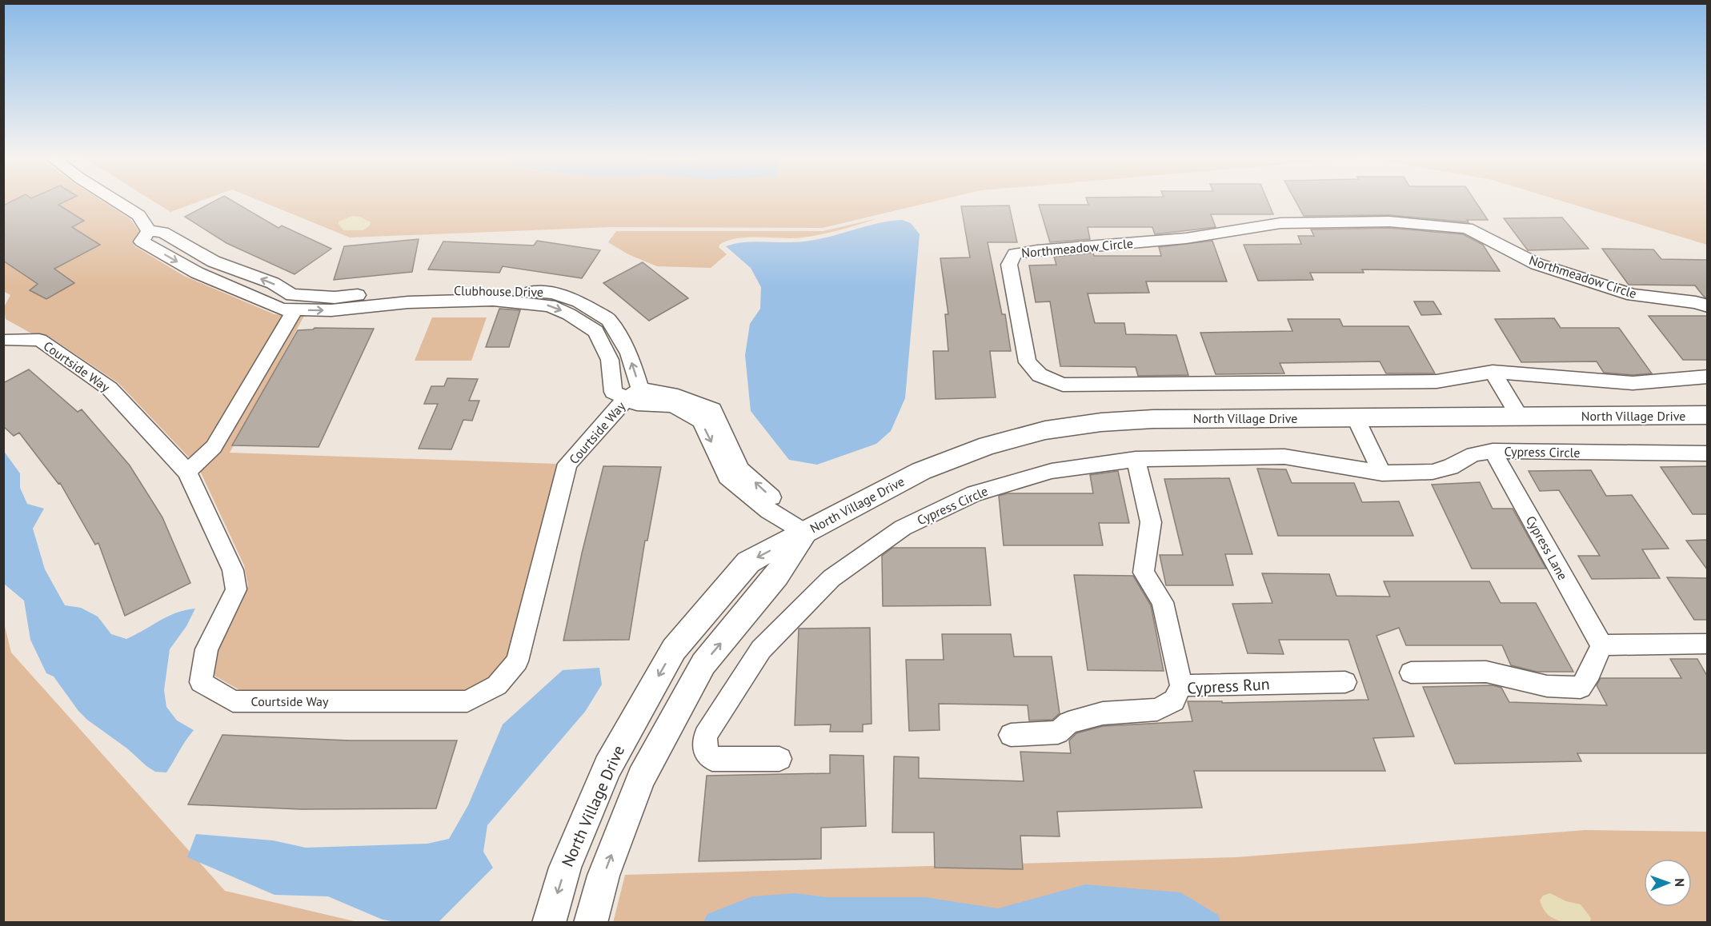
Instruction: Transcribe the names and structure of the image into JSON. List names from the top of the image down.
{
  "streets": {
    "street": [
      "Northmeadow Circle",
      "Clubhouse Drive",
      "Courtside Way",
      "North Village Drive",
      "Cypress Circle",
      "Cypress Lane",
      "Cypress Run"
    ]
  },
  "crossings": [
    ["Clubhouse Drive", "Courtside Way"],
    ["Cypress Circle", "Cypress Lane"]
  ],
  "north": "right"
}
